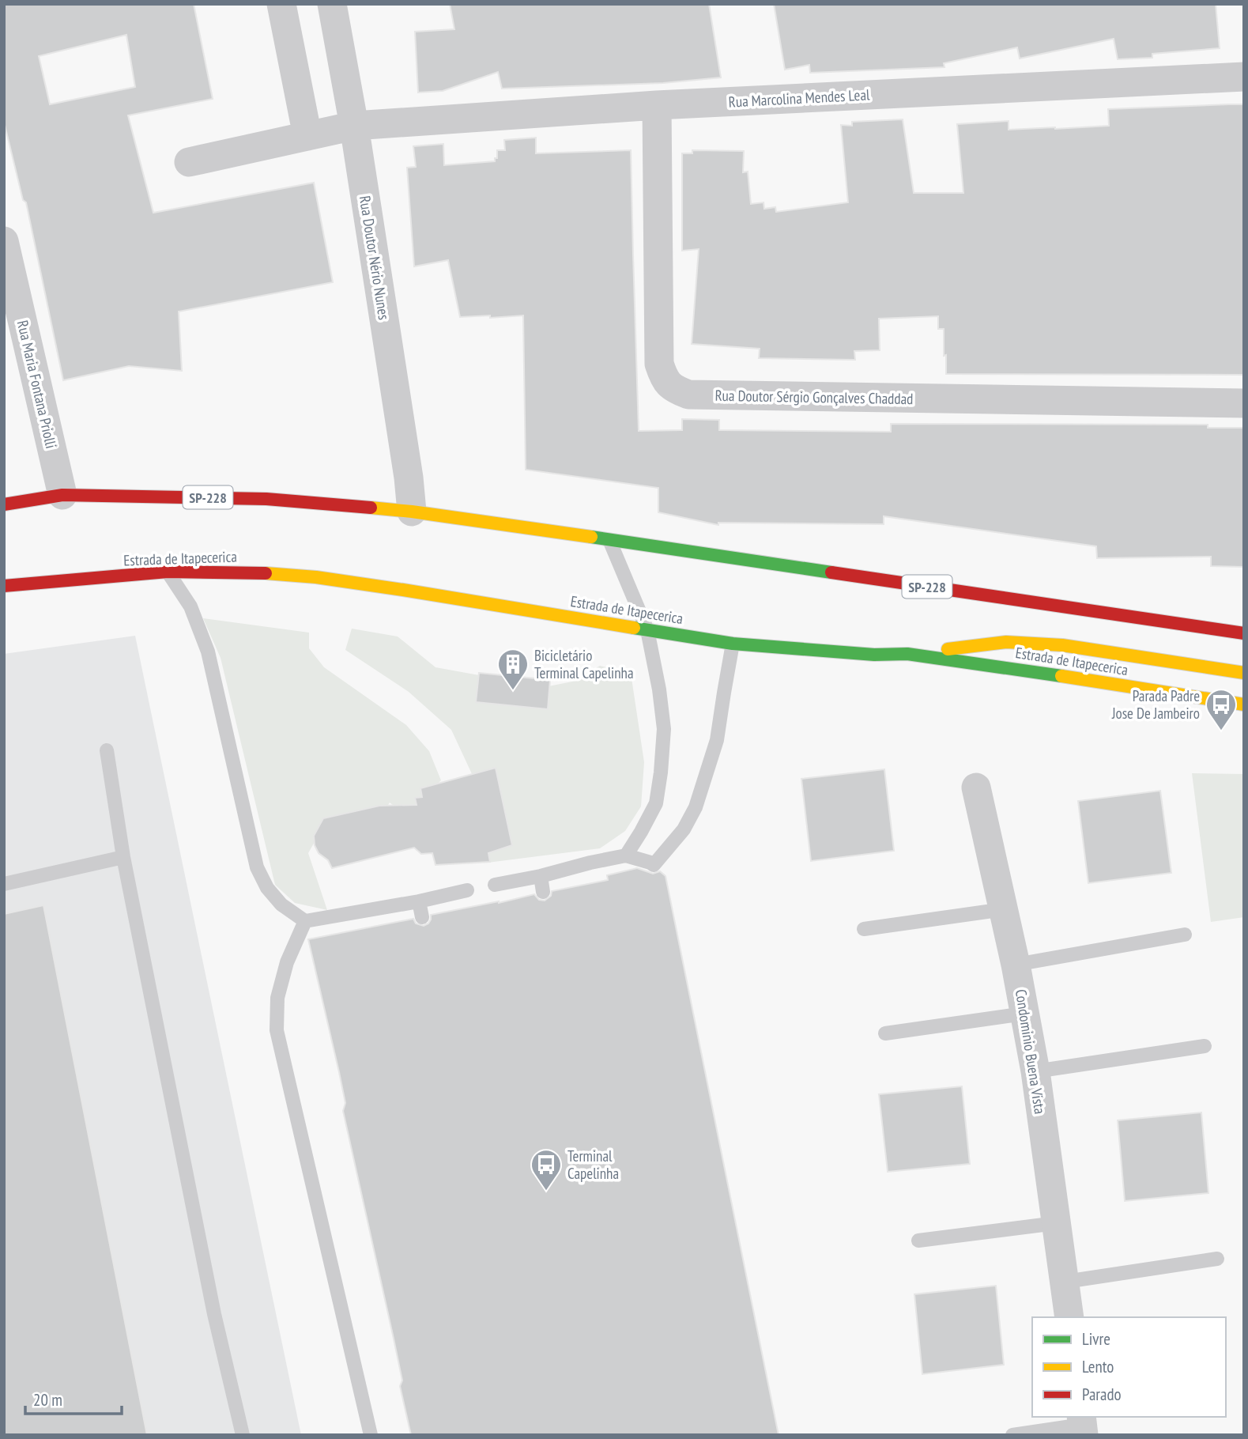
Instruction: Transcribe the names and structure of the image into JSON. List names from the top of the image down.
{
  "streets": {
    "main road": ["SP-228", "Estrada de Itapecerica"],
    "street": [
      "Rua Marcolina Mendes Leal",
      "Rua Doutor Nério Nunes",
      "Rua Maria Fontana Priolli",
      "Rua Doutor Sérgio Gonçalves Chaddad",
      "Condominio Buena Vista"
    ]
  },
  "crossings": [
    ["Rua Marcolina Mendes Leal", "Rua Doutor Nério Nunes"],
    ["Rua Marcolina Mendes Leal", "Rua Doutor Sérgio Gonçalves Chaddad"],
    ["Rua Doutor Nério Nunes", "SP-228"],
    ["Rua Maria Fontana Priolli", "SP-228"]
  ],
  "places": {
    "building": ["Bicicletário Terminal Capelinha"],
    "bus stop": ["Parada Padre Jose De Jambeiro", "Terminal Capelinha"]
  },
  "legend": ["Livre", "Lento", "Parado"],
  "scale_bar": "20 m"
}
